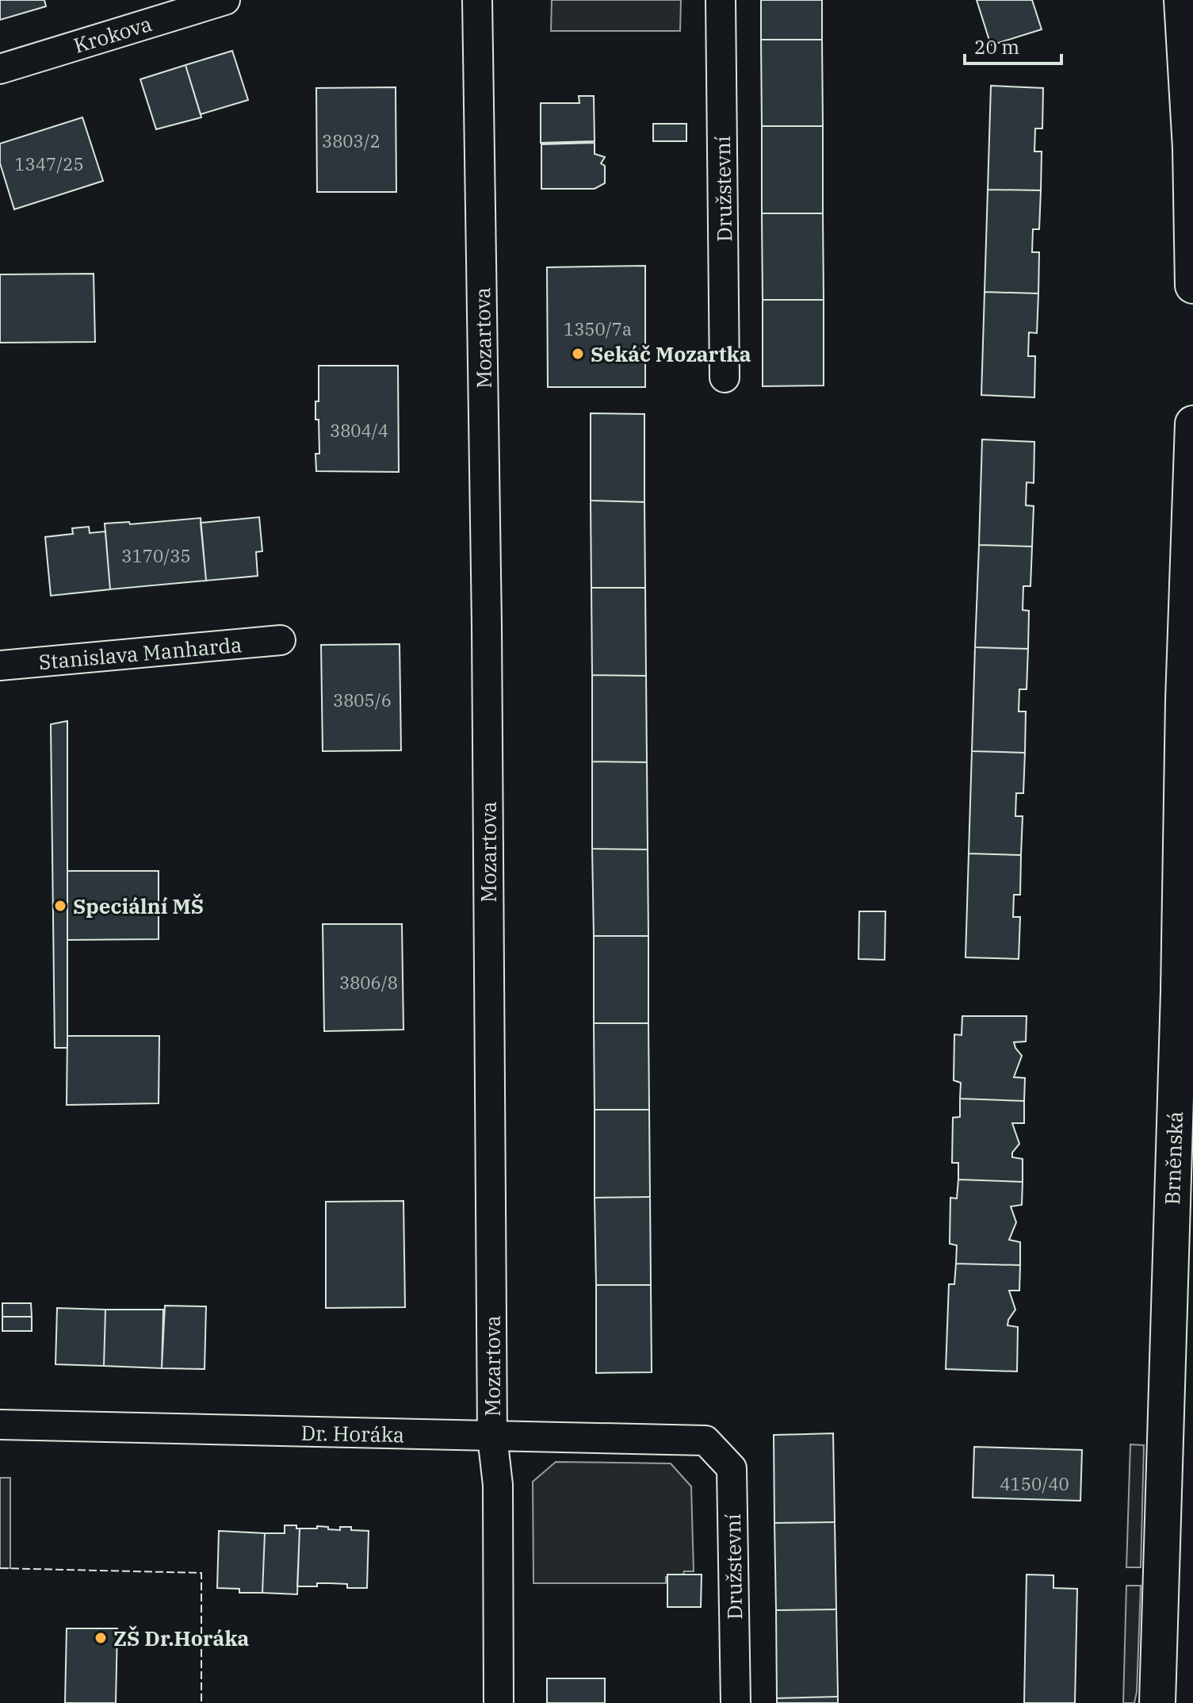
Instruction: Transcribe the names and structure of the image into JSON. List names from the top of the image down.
{
  "streets": {
    "main road": ["Brněnská"],
    "street": [
      "Krokova",
      "Družstevní",
      "Mozartova",
      "Stanislava Manharda",
      "Dr. Horáka"
    ]
  },
  "crossings": [
    ["Družstevní", "Dr. Horáka"],
    ["Mozartova", "Dr. Horáka"]
  ],
  "places": ["Sekáč Mozartka", "Speciální MŠ", "ZŠ Dr.Horáka"],
  "house_numbers": [
    "3803/2",
    "1347/25",
    "1350/7a",
    "3804/4",
    "3170/35",
    "3805/6",
    "3806/8",
    "4150/40"
  ],
  "scale_bar": "20 m"
}
